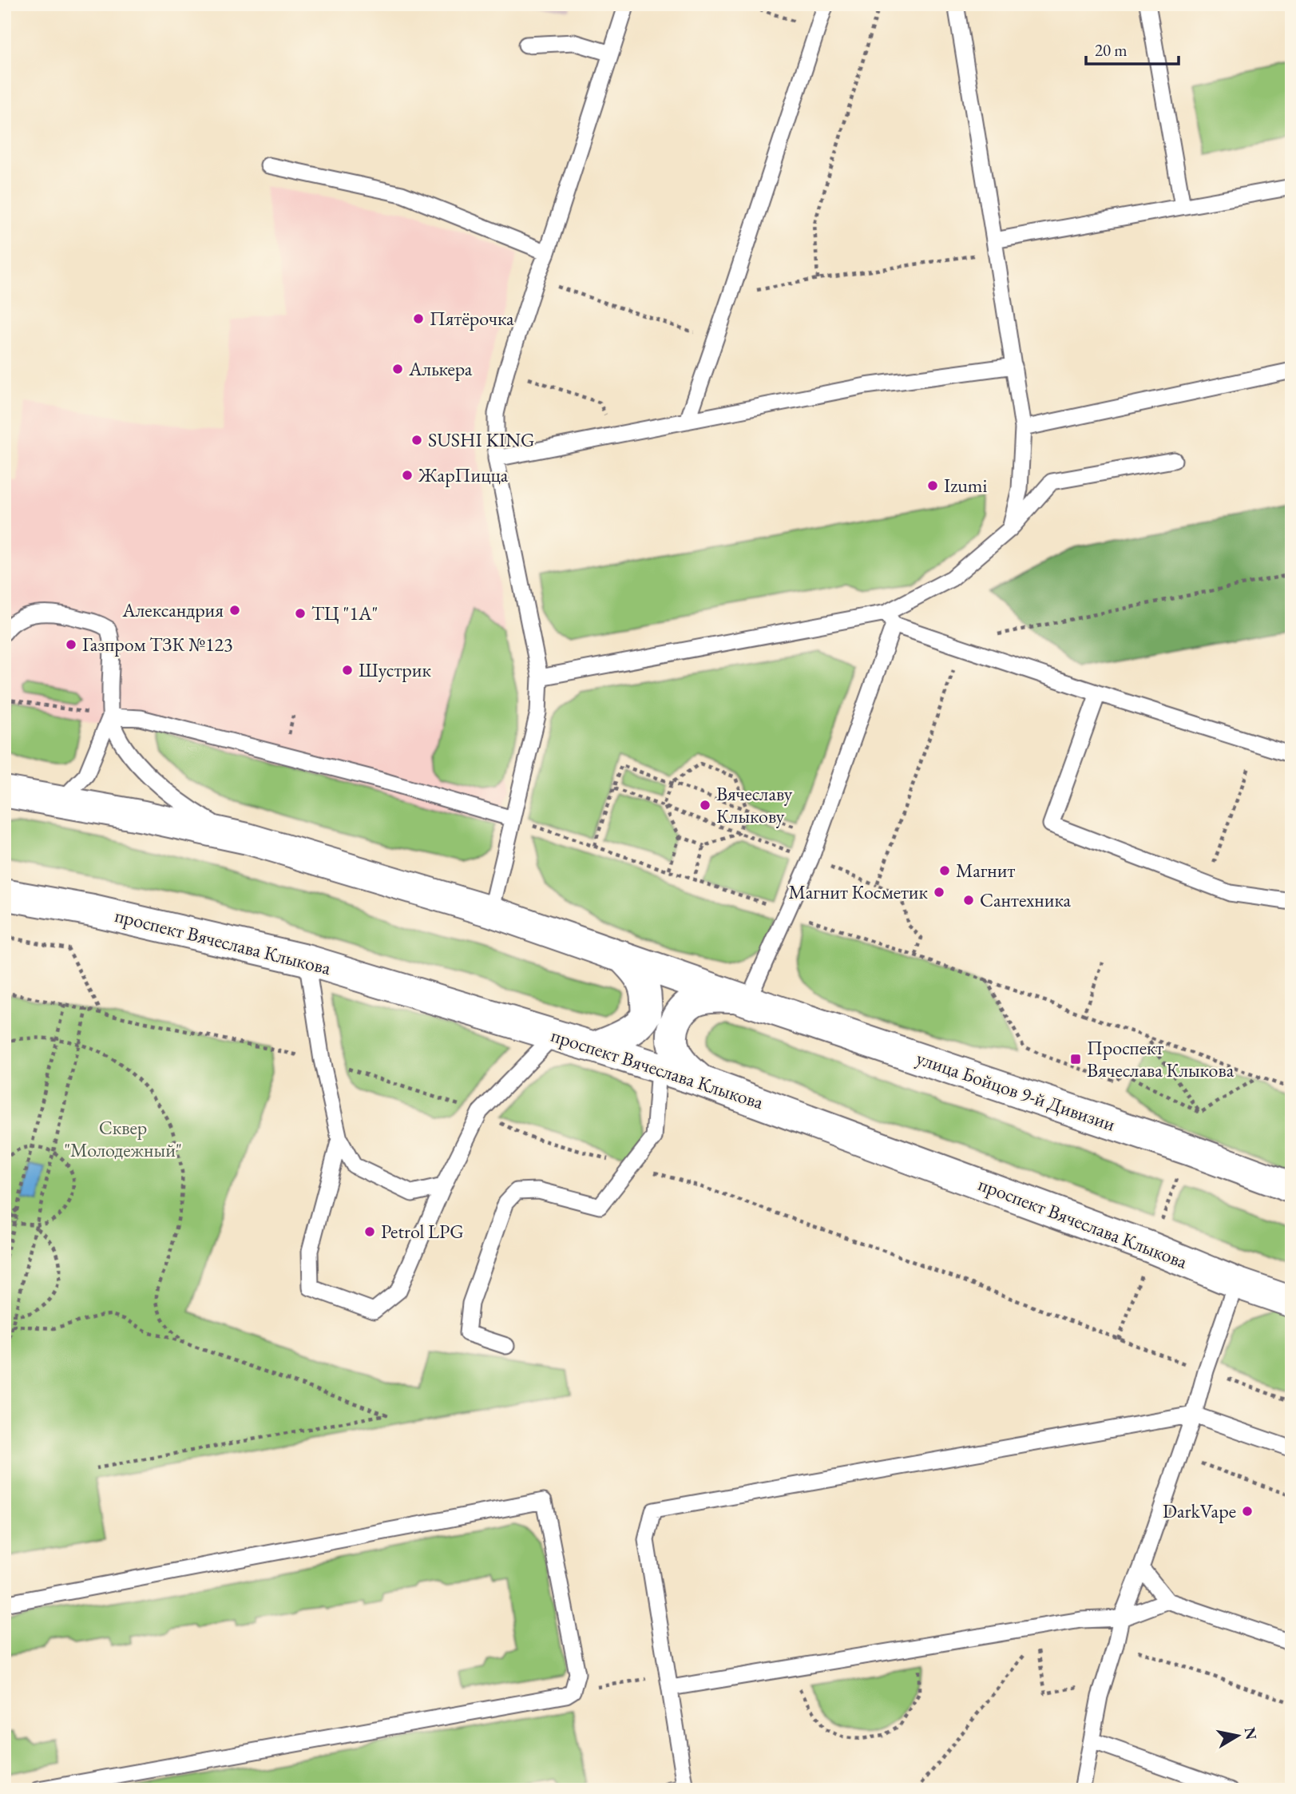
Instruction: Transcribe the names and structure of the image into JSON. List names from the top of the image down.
{
  "streets": {
    "main road": ["проспект Вячеслава Клыкова", "улица Бойцов 9-й Дивизии"]
  },
  "parks": ["Сквер \"Молодежный\""],
  "places": {
    "other": [
      "Пятёрочка",
      "Алькера",
      "SUSHI KING",
      "ЖарПицца",
      "Izumi",
      "Александрия",
      "ТЦ \"1А\"",
      "Газпром ТЗК №123",
      "Шустрик",
      "Вячеславу Клыкову",
      "Магнит",
      "Магнит Косметик",
      "Сантехника",
      "Petrol LPG",
      "DarkVape"
    ],
    "transit": ["Проспект Вячеслава Клыкова"]
  },
  "scale_bar": "20 m",
  "north": "right"
}
